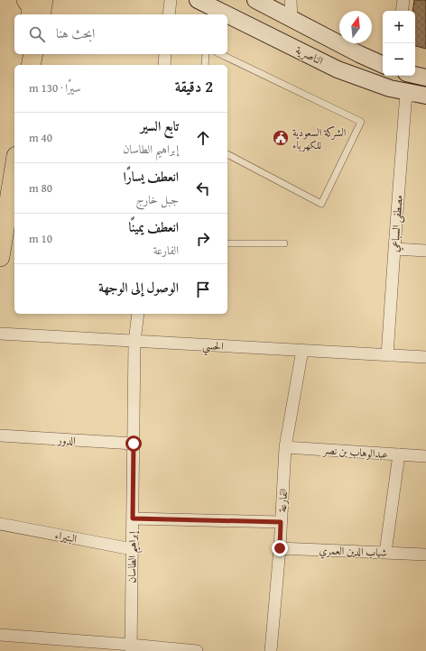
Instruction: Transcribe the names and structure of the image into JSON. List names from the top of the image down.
{
  "streets": {
    "main road": ["الناصرية"],
    "street": [
      "مصطفى السباعي",
      "الحسي",
      "الدور",
      "عبدالوهاب بن نصر",
      "الفارعة",
      "البتيراء",
      "شهاب الدين العمري",
      "إبراهيم الطاسان"
    ]
  },
  "crossings": [
    ["الناصرية", "مصطفى السباعي"],
    ["مصطفى السباعي", "الحسي"],
    ["الحسي", "الفارعة"],
    ["الحسي", "إبراهيم الطاسان"],
    ["الدور", "إبراهيم الطاسان"],
    ["عبدالوهاب بن نصر", "الفارعة"],
    ["الفارعة", "شهاب الدين العمري"],
    ["البتيراء", "إبراهيم الطاسان"]
  ],
  "places": {
    "public building": ["الشركة السعودية للكهرباء"]
  },
  "north": "top",
  "page": {
    "map_buttons": ["+", "−"],
    "search": "ابحث هنا",
    "heading": ["2 دقيقة", "سيرًا · 130 m"],
    "list": [
      ["تابع السير", "إبراهيم الطاسان", "40 m"],
      ["انعطف يسارًا", "جبل خارج", "80 m"],
      ["انعطف يمينًا", "الفارعة", "10 m"],
      "الوصول إلى الوجهة"
    ]
  }
}
